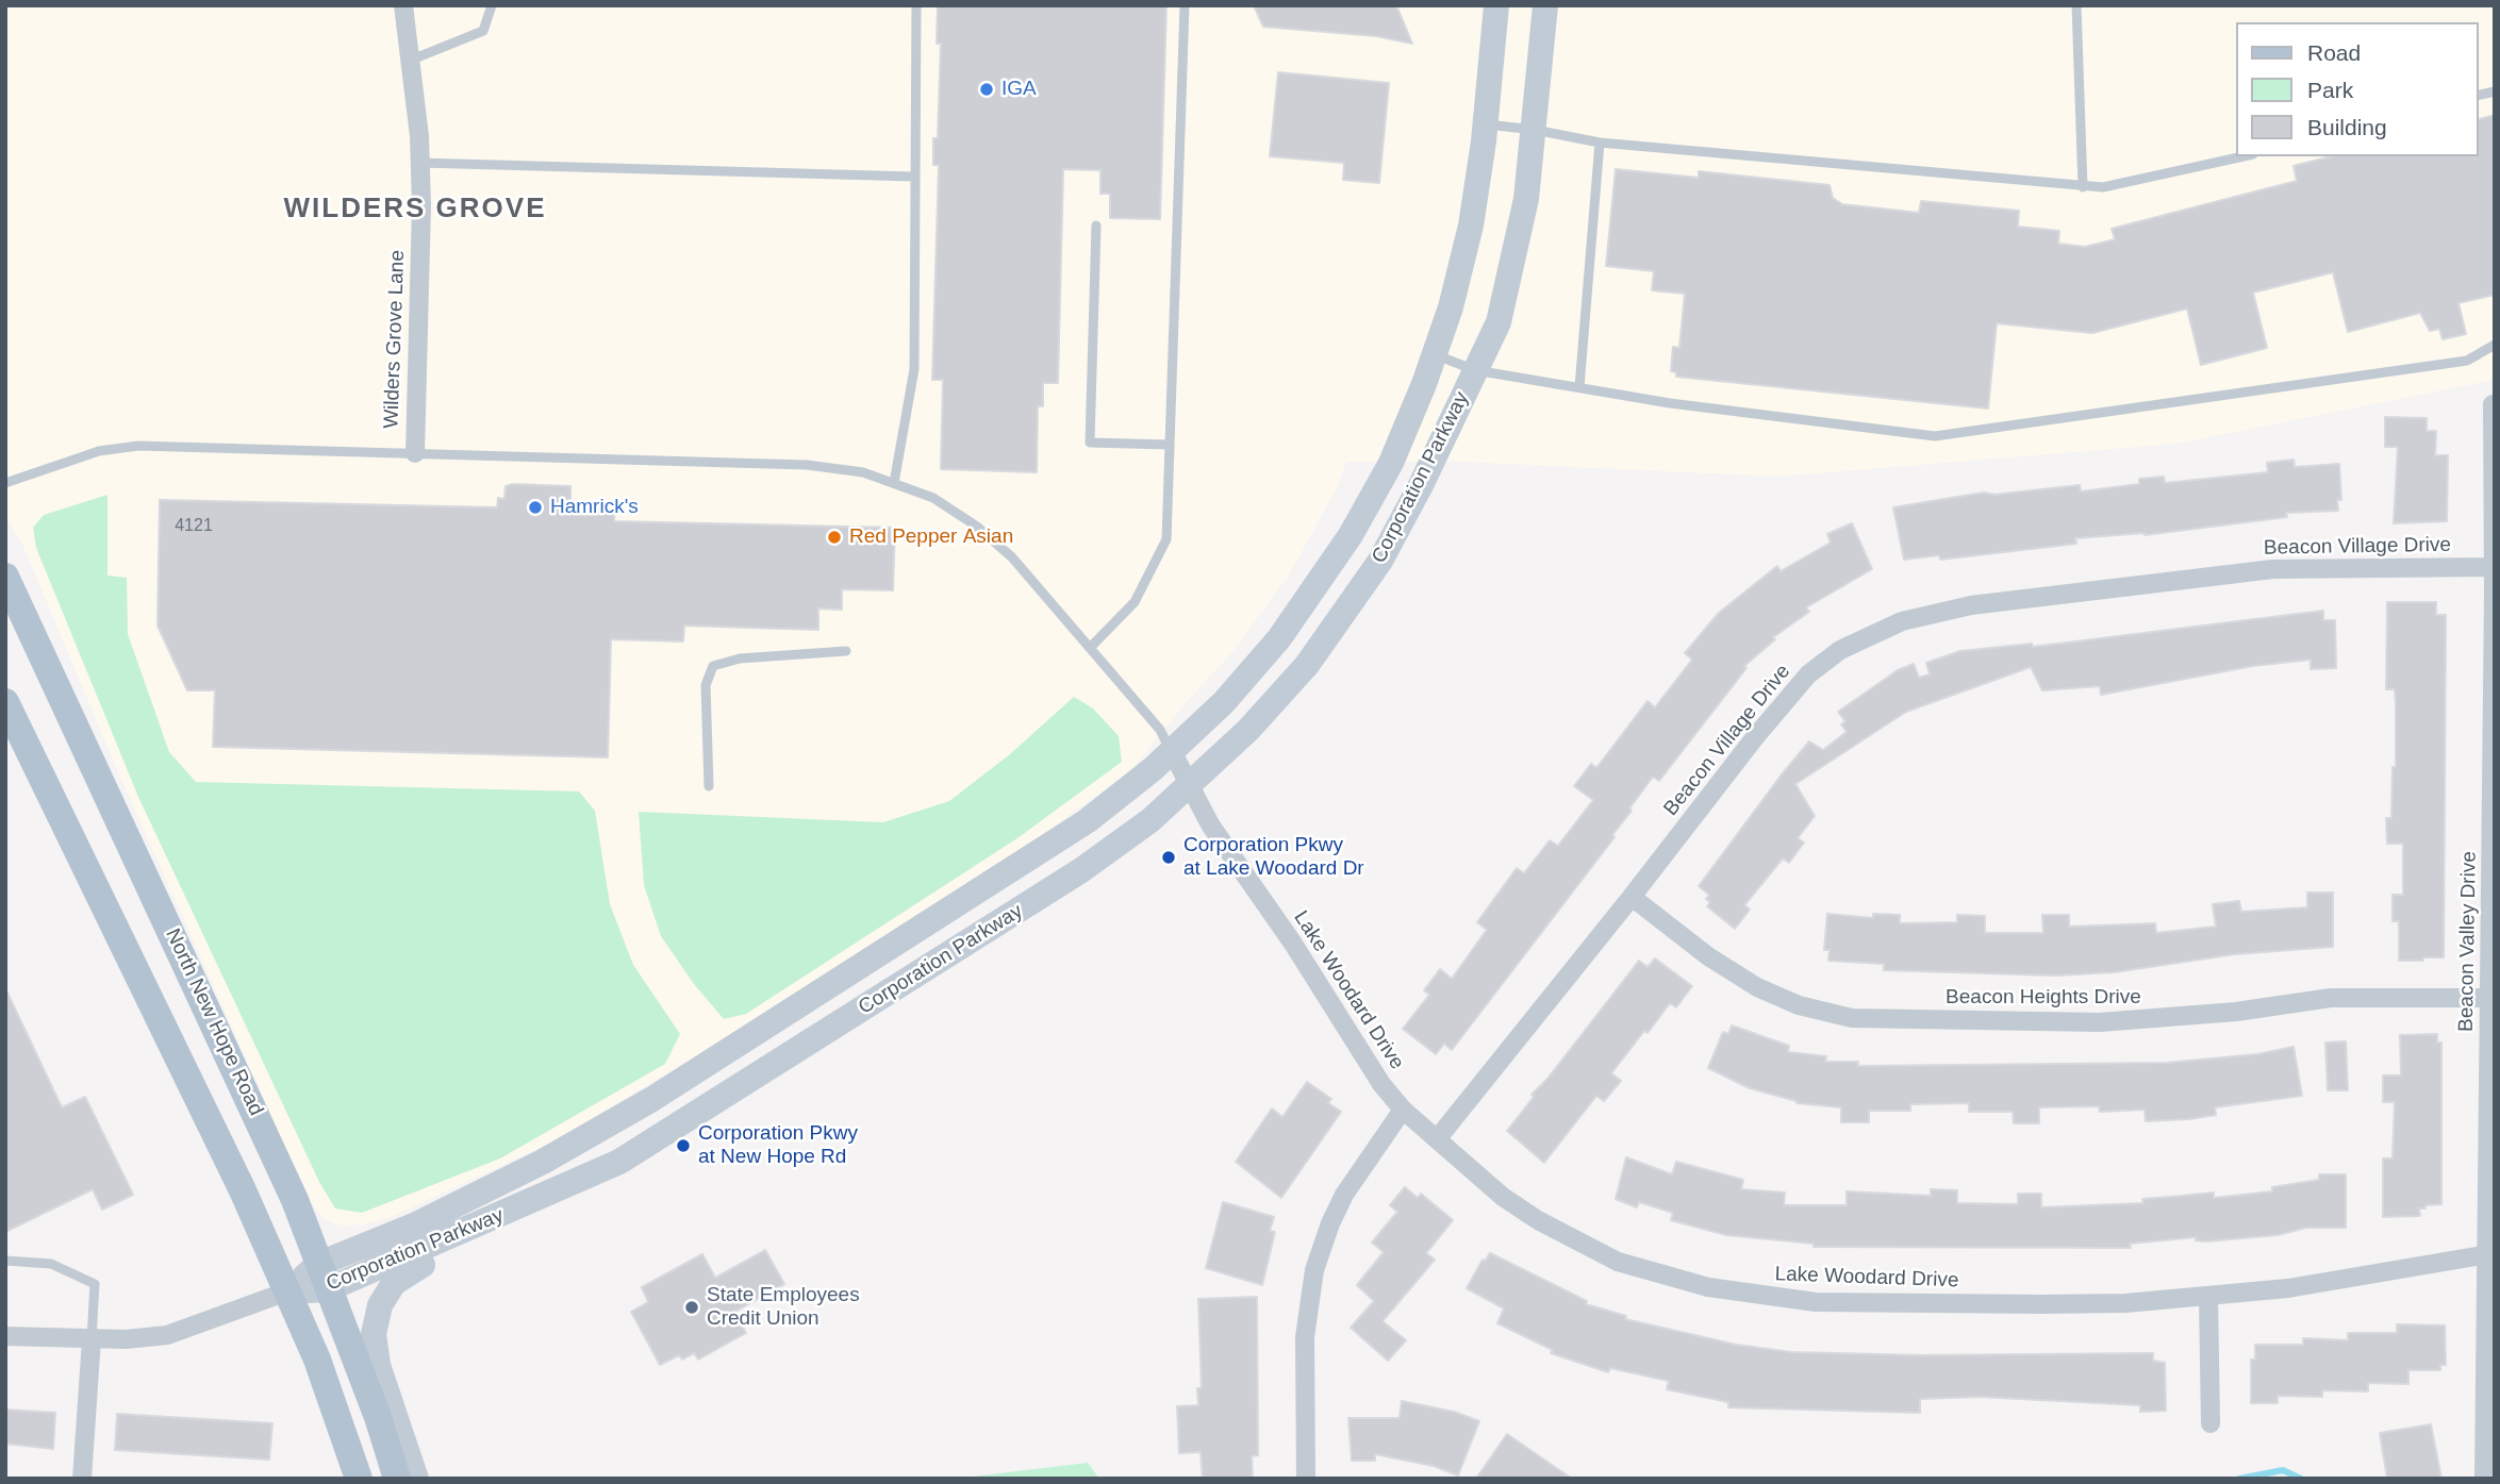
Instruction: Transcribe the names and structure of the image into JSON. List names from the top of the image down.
{
  "streets": {
    "main road": ["Corporation Parkway", "North New Hope Road"],
    "street": [
      "Wilders Grove Lane",
      "Beacon Village Drive",
      "Beacon Valley Drive",
      "Lake Woodard Drive",
      "Beacon Heights Drive"
    ]
  },
  "crossings": [
    ["Corporation Parkway", "Lake Woodard Drive"],
    ["Corporation Parkway", "North New Hope Road"],
    ["Beacon Village Drive", "Beacon Valley Drive"],
    ["Beacon Village Drive", "Lake Woodard Drive"],
    ["Beacon Village Drive", "Beacon Heights Drive"],
    ["Beacon Valley Drive", "Lake Woodard Drive"],
    ["Beacon Valley Drive", "Beacon Heights Drive"]
  ],
  "districts": ["WILDERS GROVE"],
  "places": [
    "IGA",
    "Hamrick's",
    "Red Pepper Asian",
    "Corporation Pkwy at Lake Woodard Dr",
    "Corporation Pkwy at New Hope Rd",
    "State Employees Credit Union"
  ],
  "house_numbers": ["4121"],
  "legend": ["Road", "Park", "Building"]
}
